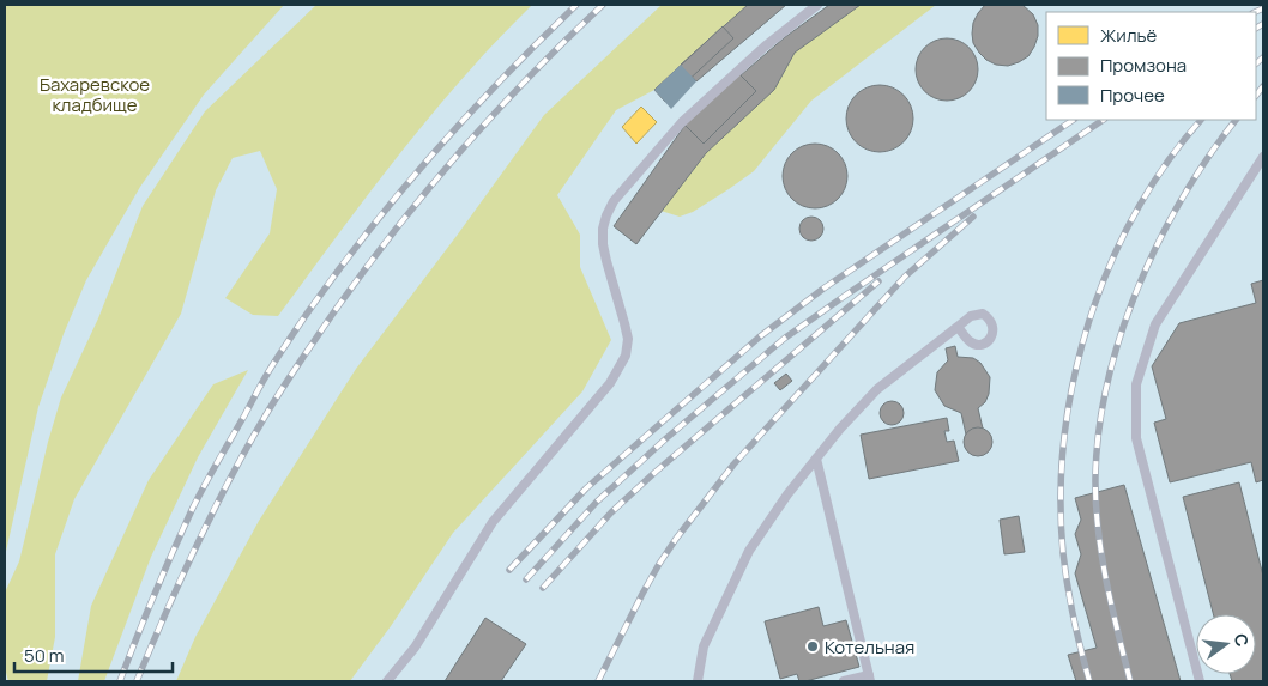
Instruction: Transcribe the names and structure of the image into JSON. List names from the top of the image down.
{
  "parks": ["Бахаревское кладбище"],
  "places": ["Котельная"],
  "legend": ["Жильё", "Промзона", "Прочее"],
  "scale_bar": "50 m",
  "north": "right"
}
